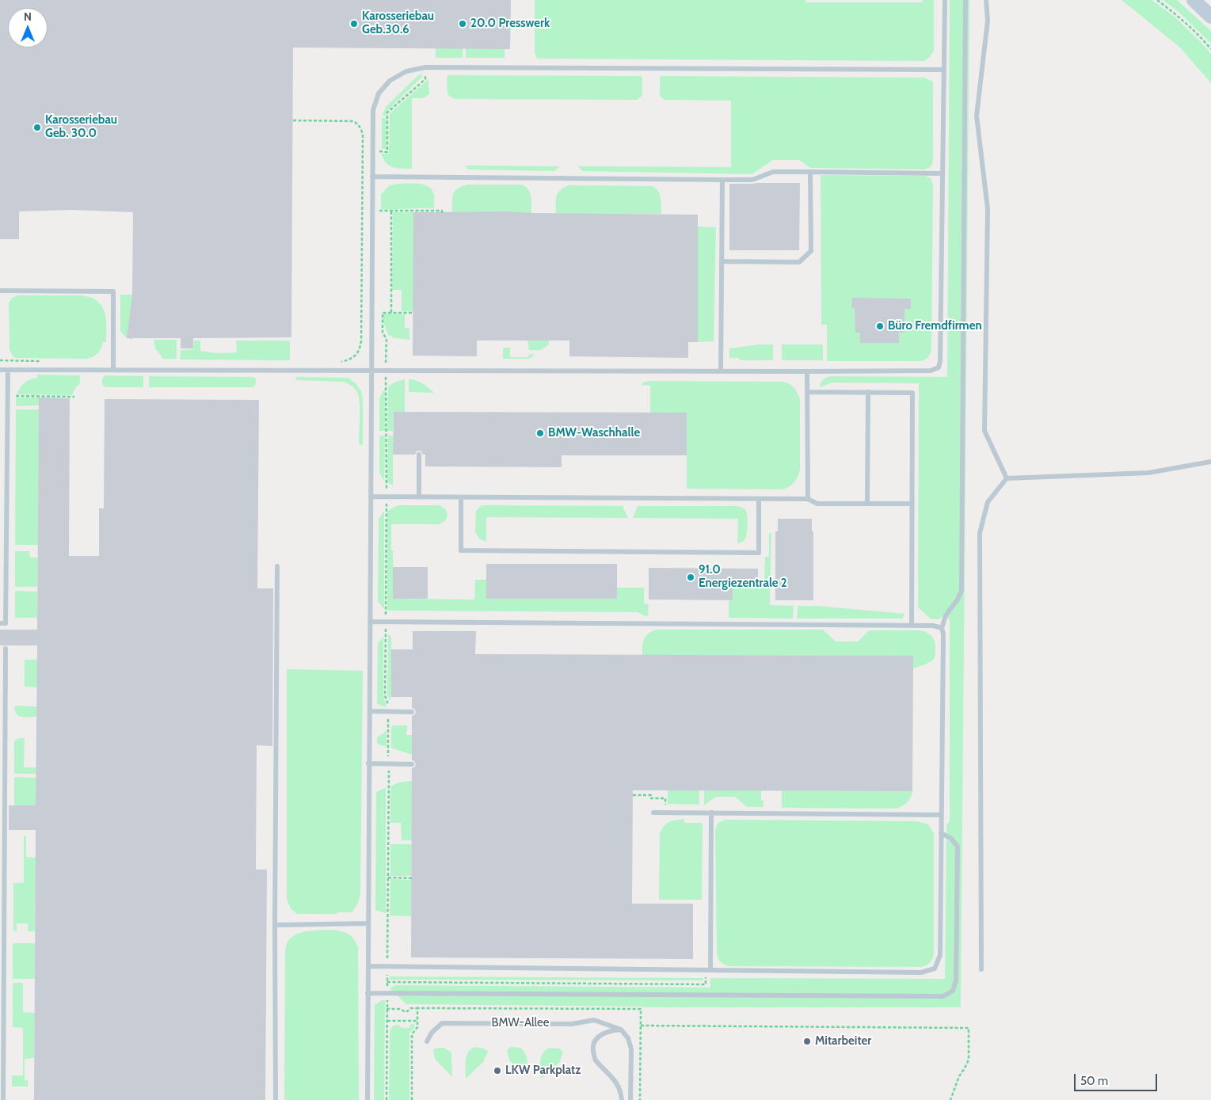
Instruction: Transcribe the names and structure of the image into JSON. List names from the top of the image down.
{
  "streets": {
    "lane": ["BMW-Allee"]
  },
  "places": [
    "Karosseriebau Geb.30.6",
    "20.0 Presswerk",
    "Karosseriebau Geb. 30.0",
    "Büro Fremdfirmen",
    "BMW-Waschhalle",
    "91.0 Energiezentrale 2",
    "Mitarbeiter",
    "LKW Parkplatz"
  ],
  "scale_bar": "50 m",
  "north": "top"
}
